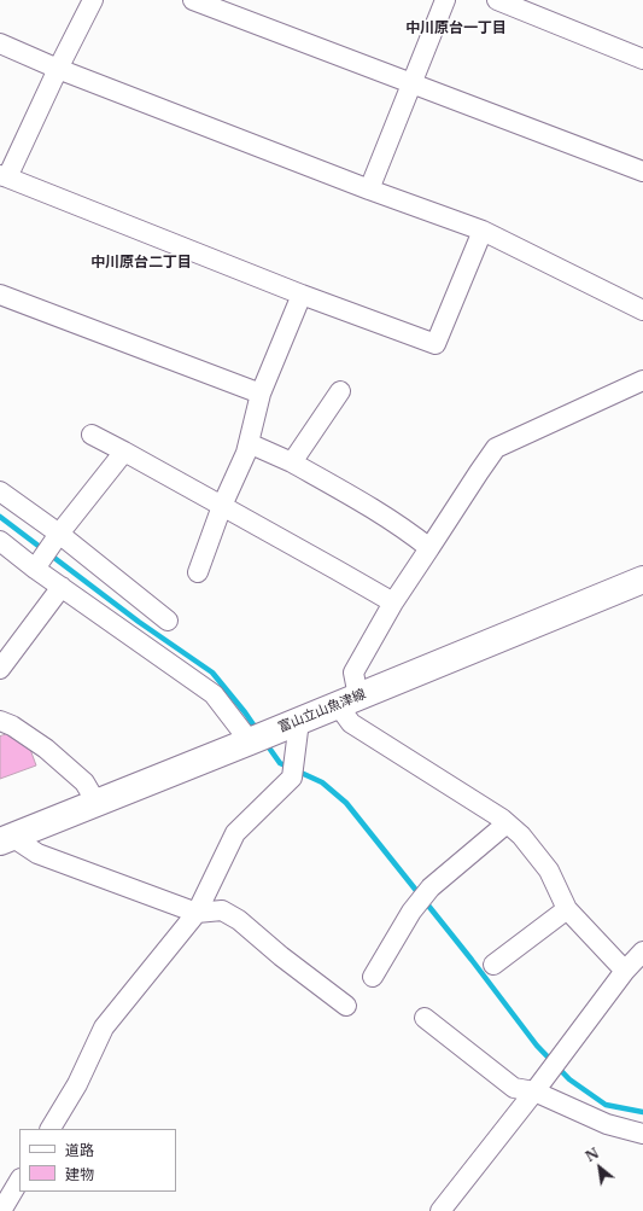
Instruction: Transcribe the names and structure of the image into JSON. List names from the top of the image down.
{
  "streets": {
    "main road": ["富山立山魚津線"]
  },
  "districts": ["中川原台一丁目", "中川原台二丁目"],
  "legend": ["道路", "建物"],
  "north": "top left"
}
